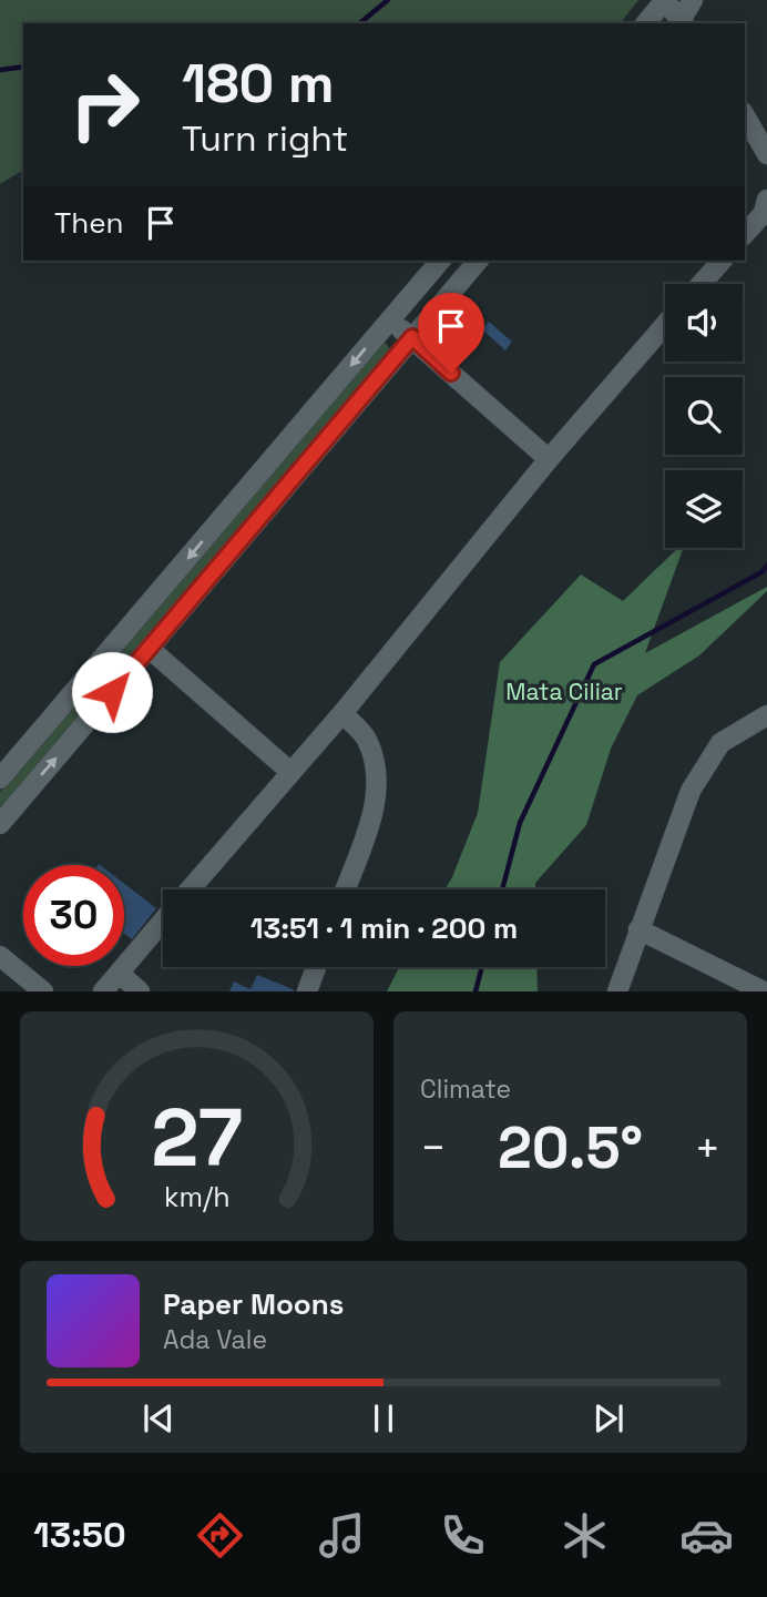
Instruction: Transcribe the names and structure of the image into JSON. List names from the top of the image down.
{
  "parks": ["Mata Ciliar"],
  "page": {
    "turn": ["180 m", "Turn right"],
    "then": "Then",
    "limit": "30",
    "trip": "13:51 · 1 min · 200 m",
    "tile": "Climate",
    "heat": ["−", "20.5°", "+"],
    "song": ["Paper Moons", "Ada Vale"],
    "tabs": "13:50",
    "gauge": ["27", "km/h"]
  }
}
